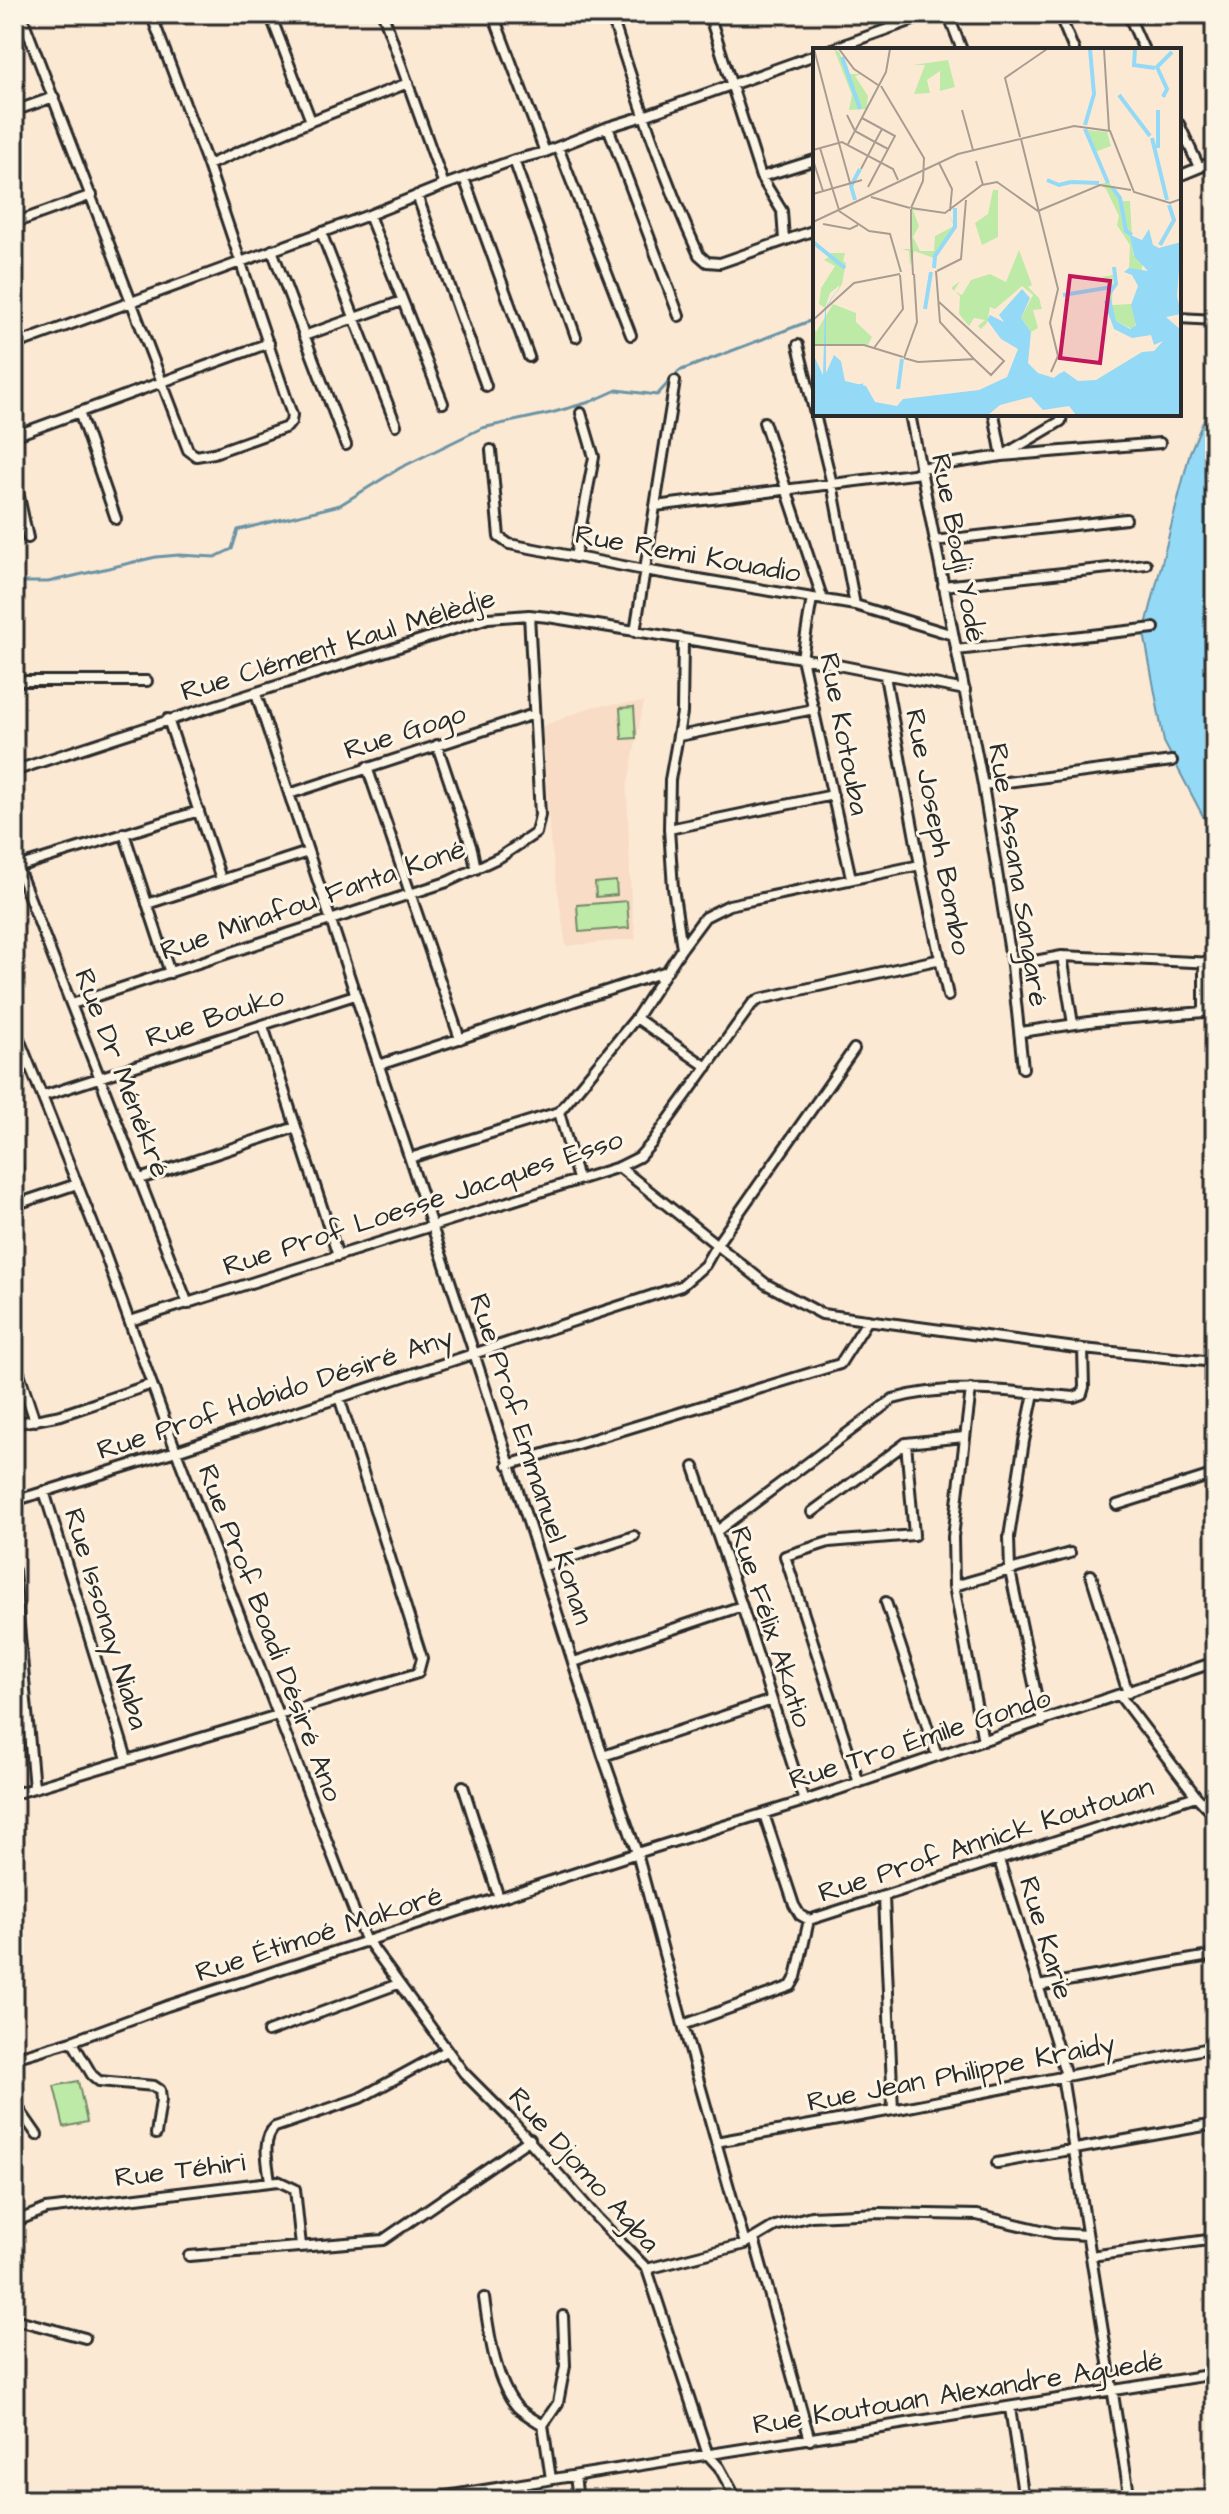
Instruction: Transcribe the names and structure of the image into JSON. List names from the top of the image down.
{
  "streets": {
    "street": [
      "Rue Bodji Yodé",
      "Rue Remi Kouadio",
      "Rue Clément Kaul Mélèdje",
      "Rue Gogo",
      "Rue Kotouba",
      "Rue Joseph Bombo",
      "Rue Assana Sangaré",
      "Rue Minafou Fanta Koné",
      "Rue Bouko",
      "Rue Dr Ménékré",
      "Rue Prof Loesse Jacques Esso",
      "Rue Prof Hobido Désiré Any",
      "Rue Prof Emmanuel Konan",
      "Rue Issonay Niaba",
      "Rue Félix Akatio",
      "Rue Prof Boadi Désiré Ano",
      "Rue Tro Émile Gondo",
      "Rue Prof Annick Koutouan",
      "Rue Étimoé Makoré",
      "Rue Karie",
      "Rue Jean Philippe Kraidy",
      "Rue Téhiri",
      "Rue Djomo Agba",
      "Rue Koutouan Alexandre Aguedé"
    ]
  },
  "crossings": [
    ["Rue Bodji Yodé", "Rue Remi Kouadio"],
    ["Rue Bodji Yodé", "Rue Clément Kaul Mélèdje"],
    ["Rue Bodji Yodé", "Rue Assana Sangaré"],
    ["Rue Remi Kouadio", "Rue Kotouba"],
    ["Rue Clément Kaul Mélèdje", "Rue Kotouba"],
    ["Rue Clément Kaul Mélèdje", "Rue Joseph Bombo"],
    ["Rue Clément Kaul Mélèdje", "Rue Assana Sangaré"],
    ["Rue Clément Kaul Mélèdje", "Rue Minafou Fanta Koné"],
    ["Rue Clément Kaul Mélèdje", "Rue Prof Emmanuel Konan"],
    ["Rue Gogo", "Rue Minafou Fanta Koné"],
    ["Rue Gogo", "Rue Prof Emmanuel Konan"],
    ["Rue Joseph Bombo", "Rue Prof Loesse Jacques Esso"],
    ["Rue Minafou Fanta Koné", "Rue Dr Ménékré"],
    ["Rue Minafou Fanta Koné", "Rue Prof Emmanuel Konan"],
    ["Rue Bouko", "Rue Dr Ménékré"],
    ["Rue Bouko", "Rue Prof Emmanuel Konan"],
    ["Rue Bouko", "Rue Prof Boadi Désiré Ano"],
    ["Rue Dr Ménékré", "Rue Prof Loesse Jacques Esso"],
    ["Rue Prof Loesse Jacques Esso", "Rue Prof Emmanuel Konan"],
    ["Rue Prof Loesse Jacques Esso", "Rue Prof Boadi Désiré Ano"],
    ["Rue Prof Hobido Désiré Any", "Rue Prof Emmanuel Konan"],
    ["Rue Prof Hobido Désiré Any", "Rue Issonay Niaba"],
    ["Rue Prof Hobido Désiré Any", "Rue Prof Boadi Désiré Ano"],
    ["Rue Prof Emmanuel Konan", "Rue Tro Émile Gondo"],
    ["Rue Prof Emmanuel Konan", "Rue Étimoé Makoré"],
    ["Rue Prof Emmanuel Konan", "Rue Jean Philippe Kraidy"],
    ["Rue Prof Emmanuel Konan", "Rue Koutouan Alexandre Aguedé"],
    ["Rue Félix Akatio", "Rue Tro Émile Gondo"],
    ["Rue Prof Boadi Désiré Ano", "Rue Étimoé Makoré"],
    ["Rue Prof Boadi Désiré Ano", "Rue Djomo Agba"],
    ["Rue Tro Émile Gondo", "Rue Prof Annick Koutouan"],
    ["Rue Tro Émile Gondo", "Rue Étimoé Makoré"],
    ["Rue Prof Annick Koutouan", "Rue Karie"],
    ["Rue Étimoé Makoré", "Rue Djomo Agba"],
    ["Rue Karie", "Rue Jean Philippe Kraidy"],
    ["Rue Karie", "Rue Koutouan Alexandre Aguedé"],
    ["Rue Djomo Agba", "Rue Koutouan Alexandre Aguedé"]
  ]
}
